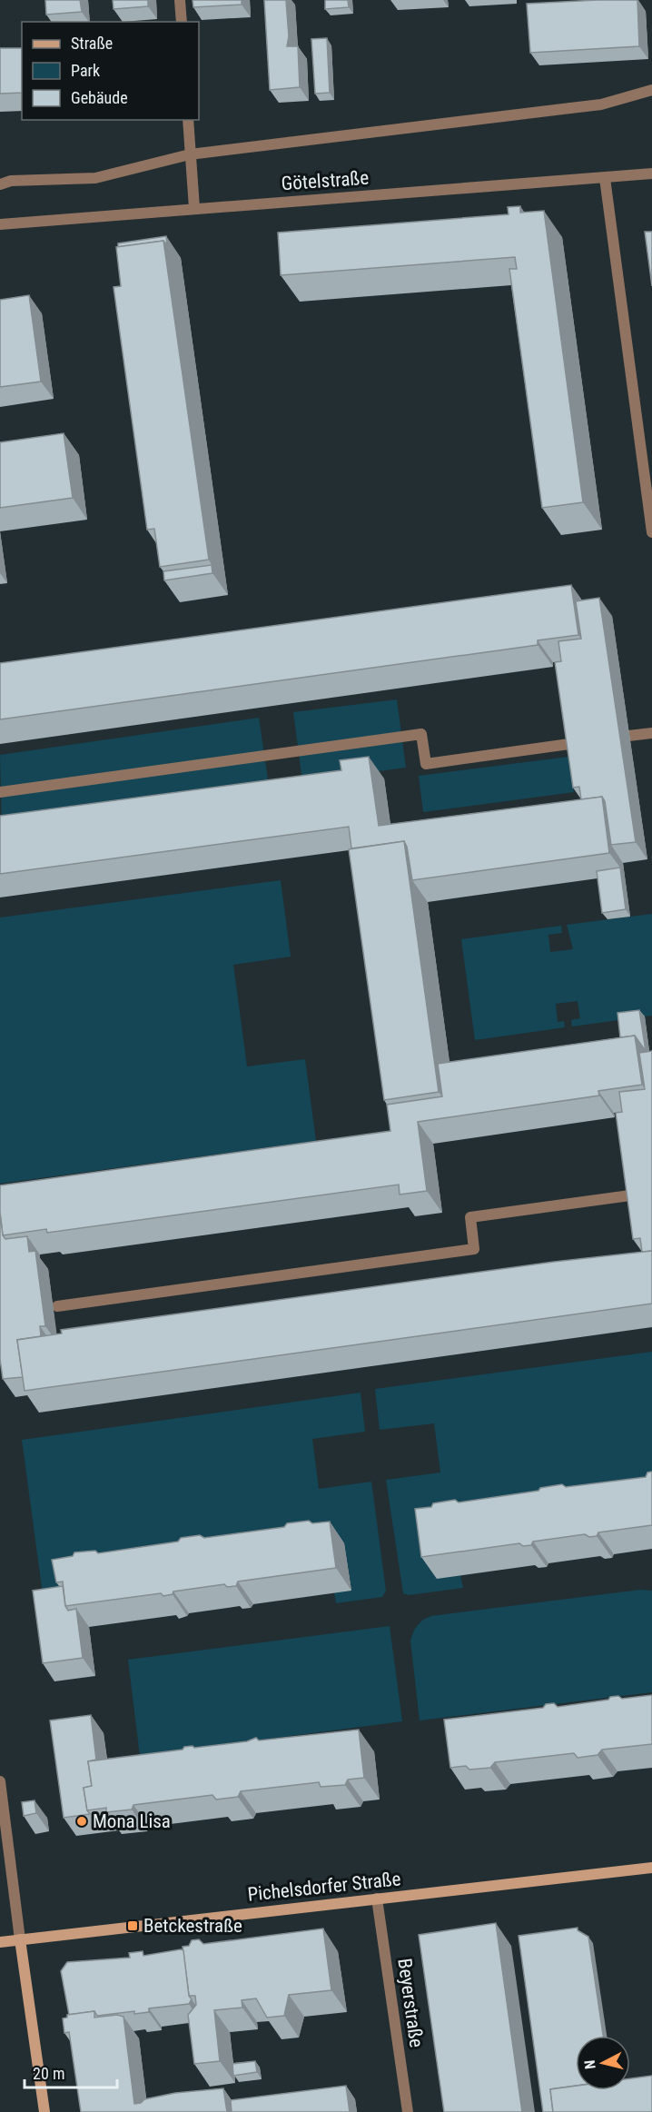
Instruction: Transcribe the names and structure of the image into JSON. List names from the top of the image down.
{
  "streets": {
    "street": ["Götelstraße", "Pichelsdorfer Straße", "Beyerstraße"]
  },
  "crossings": [
    ["Pichelsdorfer Straße", "Beyerstraße"]
  ],
  "places": {
    "other": ["Mona Lisa"],
    "transit": ["Betckestraße"]
  },
  "legend": ["Straße", "Park", "Gebäude"],
  "scale_bar": "20 m",
  "north": "left"
}
